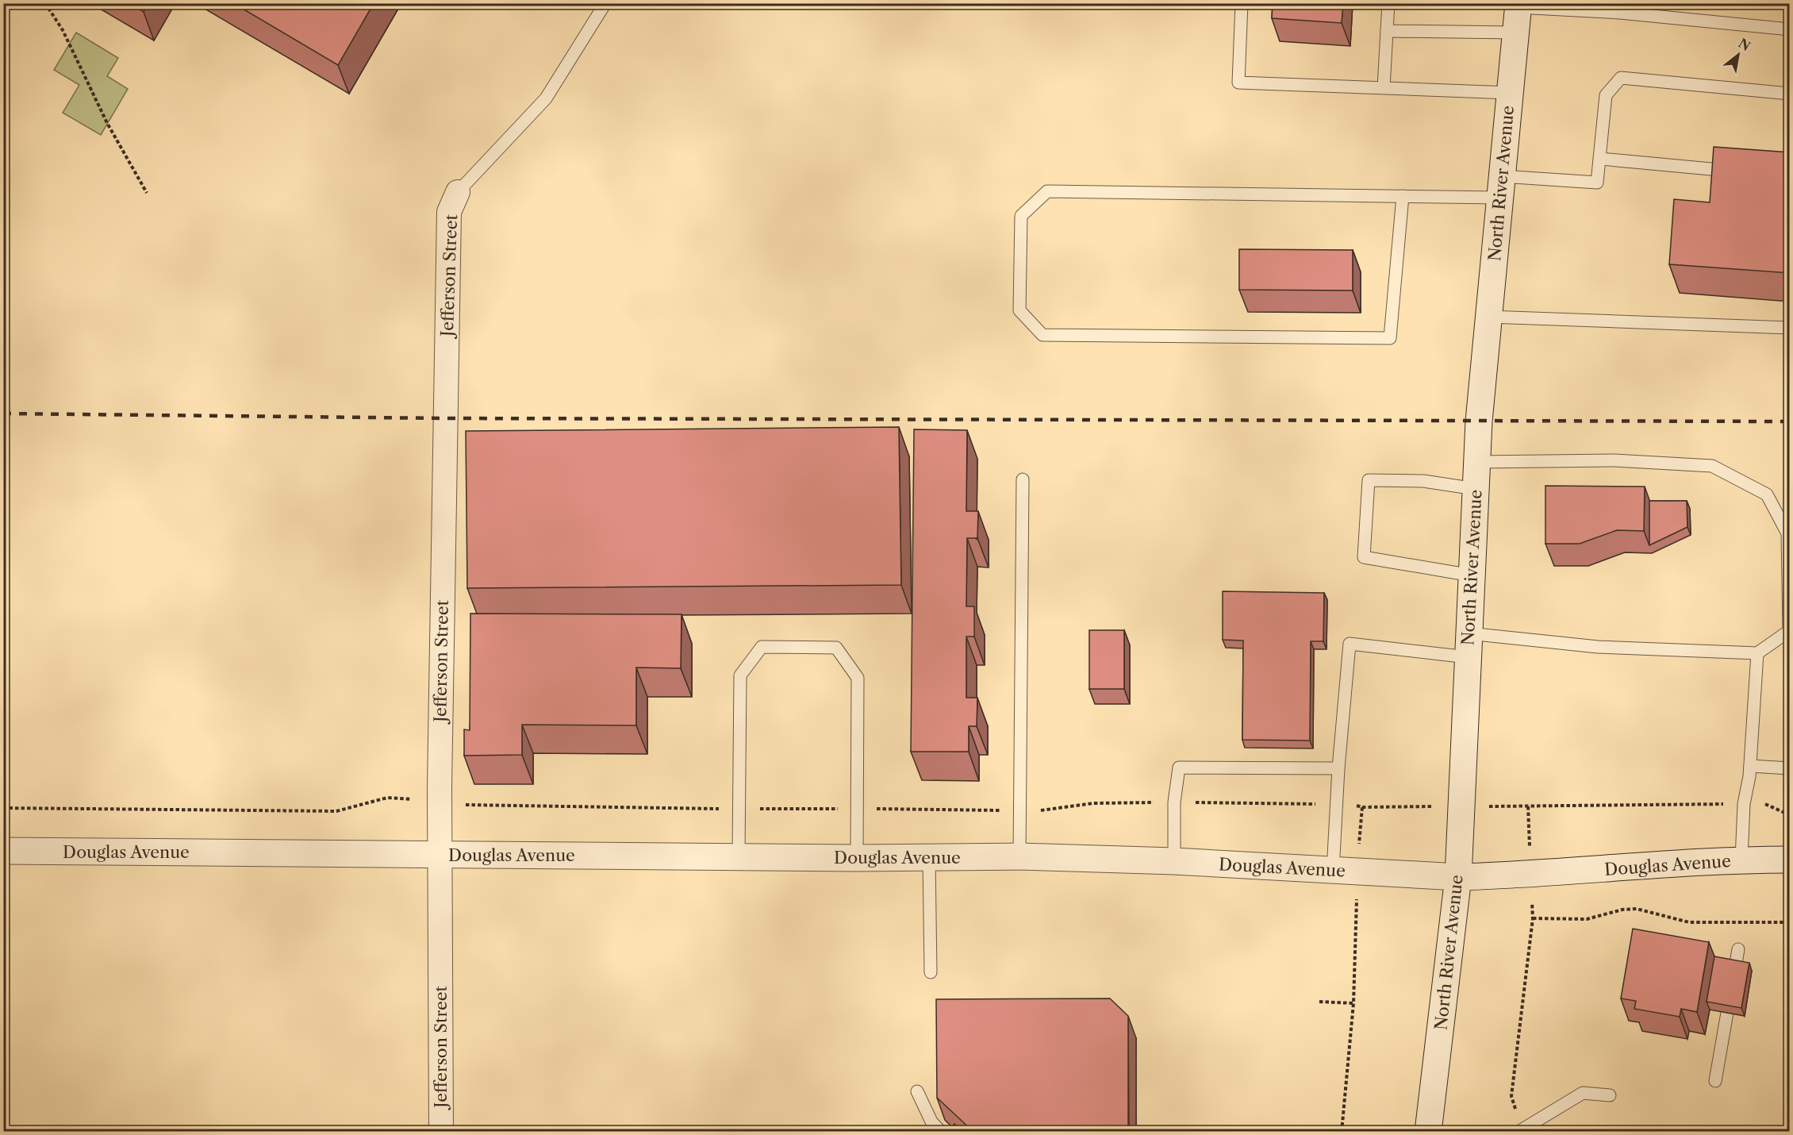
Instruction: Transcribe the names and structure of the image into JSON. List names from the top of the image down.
{
  "streets": {
    "main road": ["North River Avenue", "Douglas Avenue"],
    "street": ["Jefferson Street"]
  },
  "crossings": [
    ["North River Avenue", "Douglas Avenue"],
    ["Jefferson Street", "Douglas Avenue"]
  ],
  "north": "top right"
}
